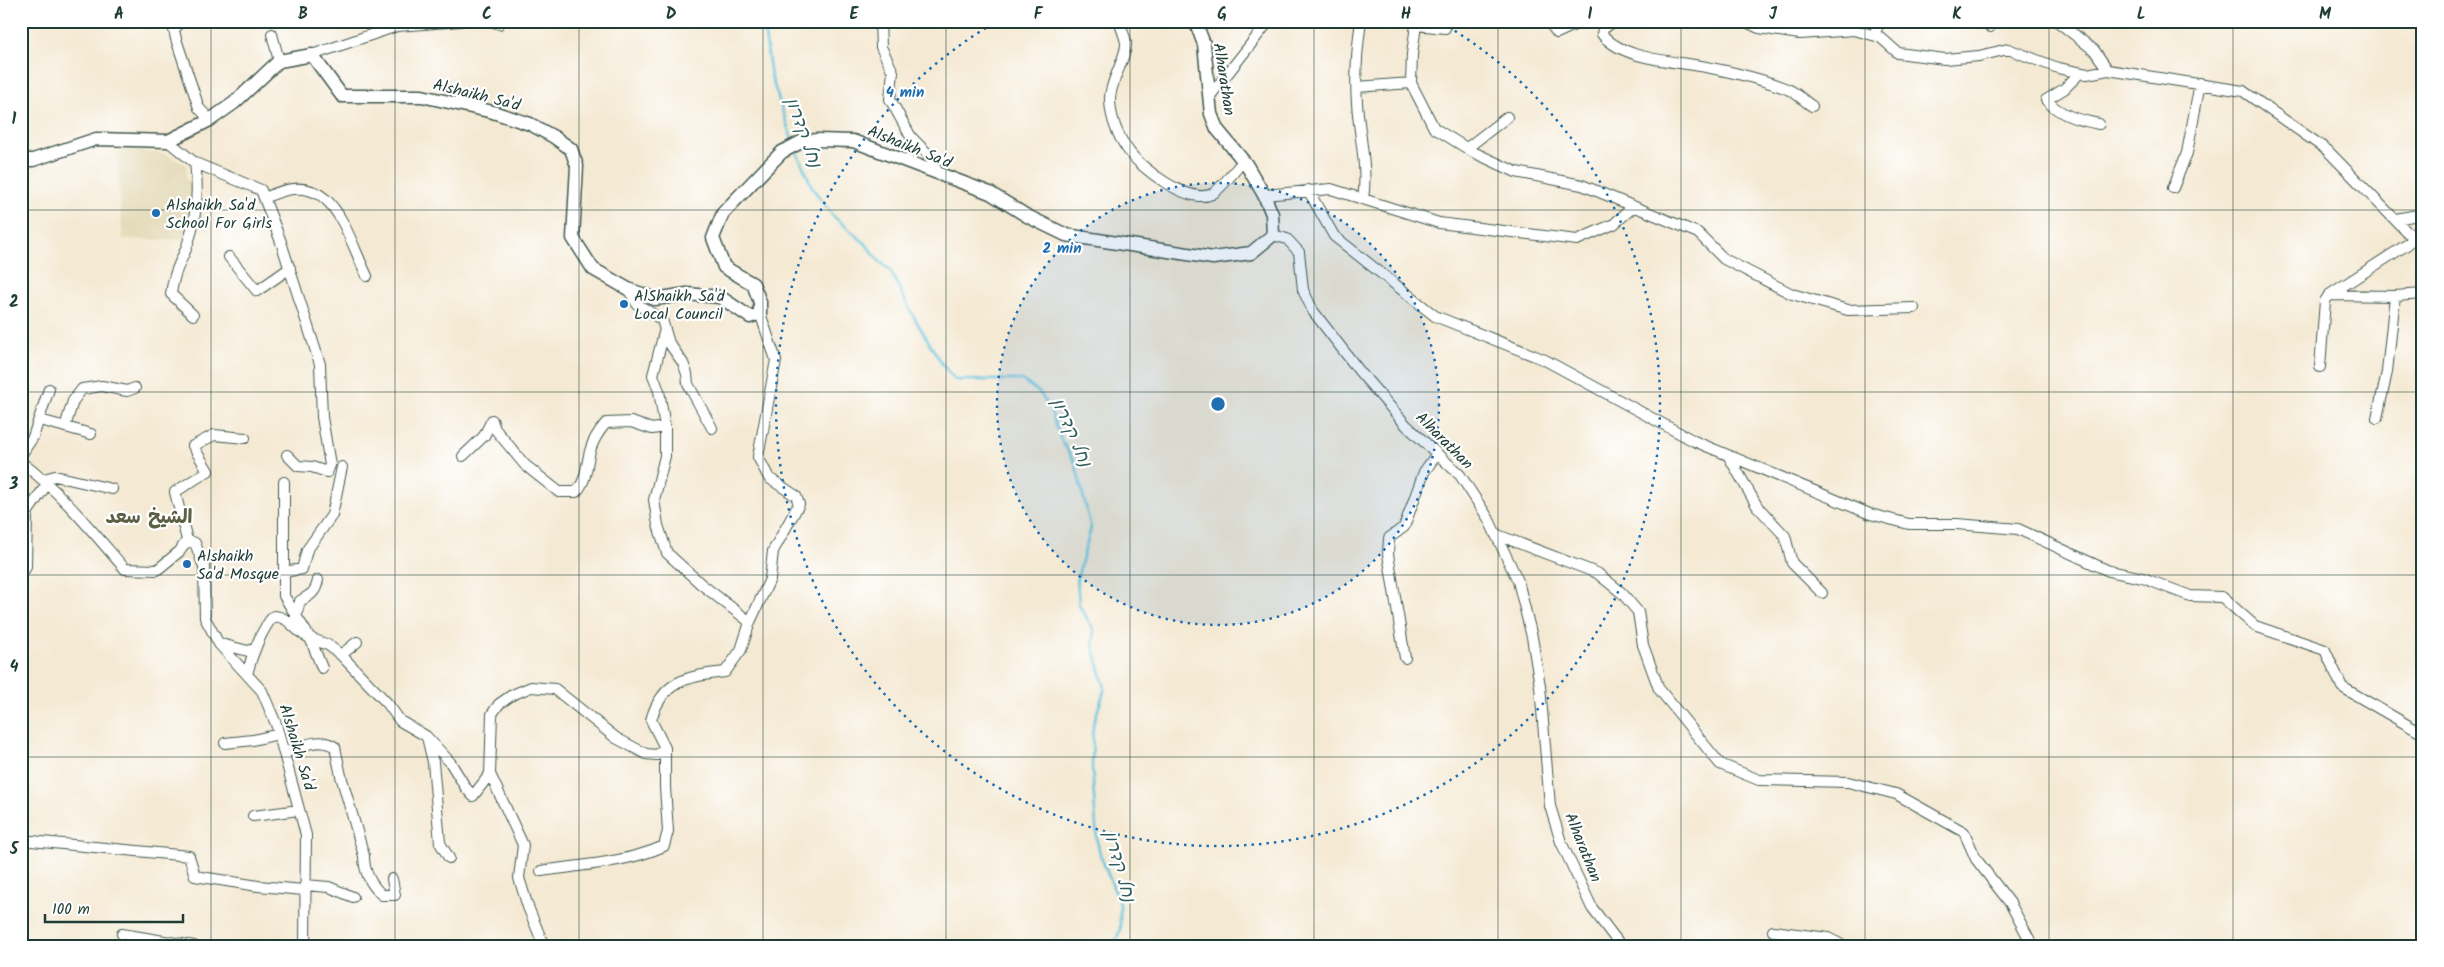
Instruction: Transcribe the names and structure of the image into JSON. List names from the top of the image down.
{
  "streets": {
    "street": ["Alharathan", "Alshaikh Sa'd"]
  },
  "crossings": [
    ["Alharathan", "Alshaikh Sa'd"]
  ],
  "districts": ["الشيخ سعد"],
  "water": ["נחל קדרון"],
  "places": ["Alshaikh Sa'd School For Girls", "AlShaikh Sa'd Local Council", "Alshaikh Sa'd Mosque"],
  "scale_bar": "100 m",
  "grid": {
    "columns": [
      "A",
      "B",
      "C",
      "D",
      "E",
      "F",
      "G",
      "H",
      "I",
      "J",
      "K",
      "L",
      "M"
    ],
    "rows": [
      "1",
      "2",
      "3",
      "4",
      "5"
    ]
  },
  "rings": ["4 min", "2 min"]
}
